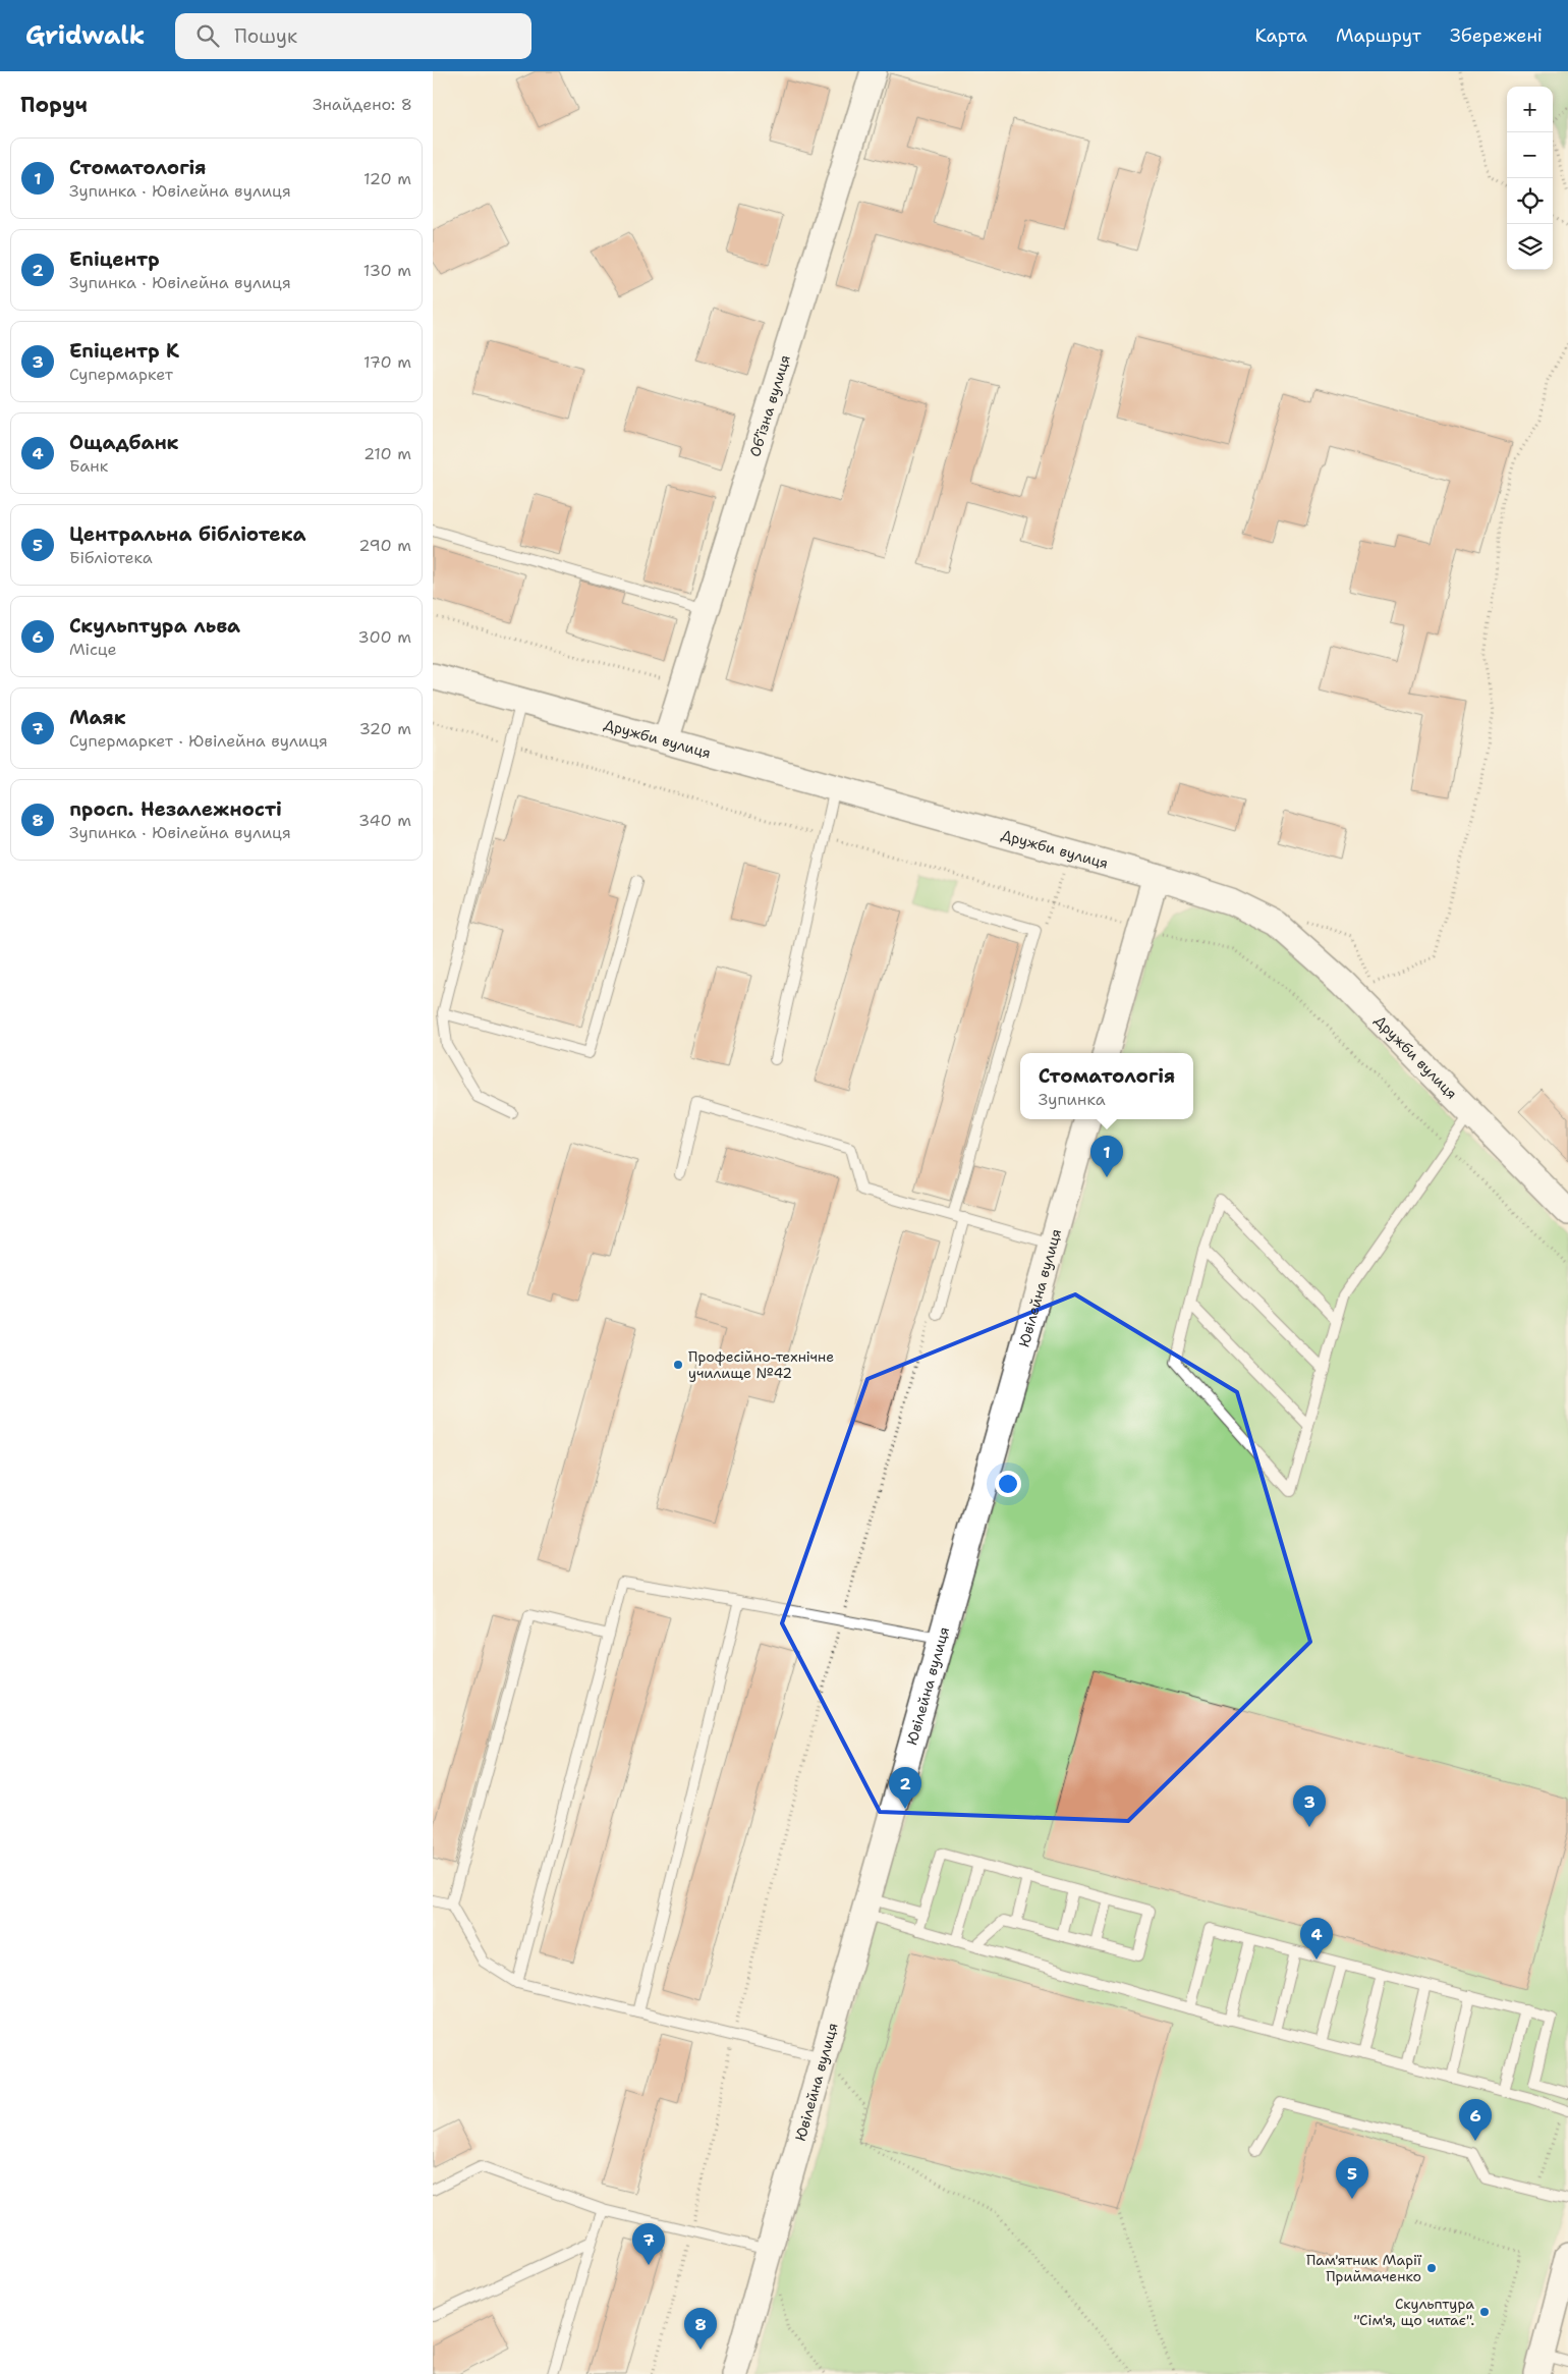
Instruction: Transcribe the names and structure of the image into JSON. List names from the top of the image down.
{
  "streets": {
    "street": ["Об’їзна вулиця", "Дружби вулиця", "Ювілейна вулиця"]
  },
  "crossings": [
    ["Об’їзна вулиця", "Дружби вулиця"]
  ],
  "places": ["Професійно-технічне училище №42", "Пам'ятник Марії Приймаченко", "Скульптура \"Сім'я, що читає\"."],
  "page": {
    "header": "Gridwalk",
    "search": "Пошук",
    "nav": ["Карта", "Маршрут", "Збережені"],
    "heading": ["Поруч", "Знайдено: 8"],
    "map_buttons": ["+", "−"],
    "list": [
      {
        "mark": "1",
        "name": "Стоматологія",
        "note": "Зупинка · Ювілейна вулиця",
        "value": "120 m"
      },
      {
        "mark": "2",
        "name": "Епіцентр",
        "note": "Зупинка · Ювілейна вулиця",
        "value": "130 m"
      },
      {
        "mark": "3",
        "name": "Епіцентр К",
        "note": "Супермаркет",
        "value": "170 m"
      },
      {
        "mark": "4",
        "name": "Ощадбанк",
        "note": "Банк",
        "value": "210 m"
      },
      {
        "mark": "5",
        "name": "Центральна бібліотека",
        "note": "Бібліотека",
        "value": "290 m"
      },
      {
        "mark": "6",
        "name": "Скульптура льва",
        "note": "Місце",
        "value": "300 m"
      },
      {
        "mark": "7",
        "name": "Маяк",
        "note": "Супермаркет · Ювілейна вулиця",
        "value": "320 m"
      },
      {
        "mark": "8",
        "name": "просп. Незалежності",
        "note": "Зупинка · Ювілейна вулиця",
        "value": "340 m"
      }
    ],
    "popup": ["Стоматологія", "Зупинка"],
    "pins": [
      "1",
      "2",
      "3",
      "4",
      "6",
      "5",
      "7",
      "8"
    ]
  }
}
